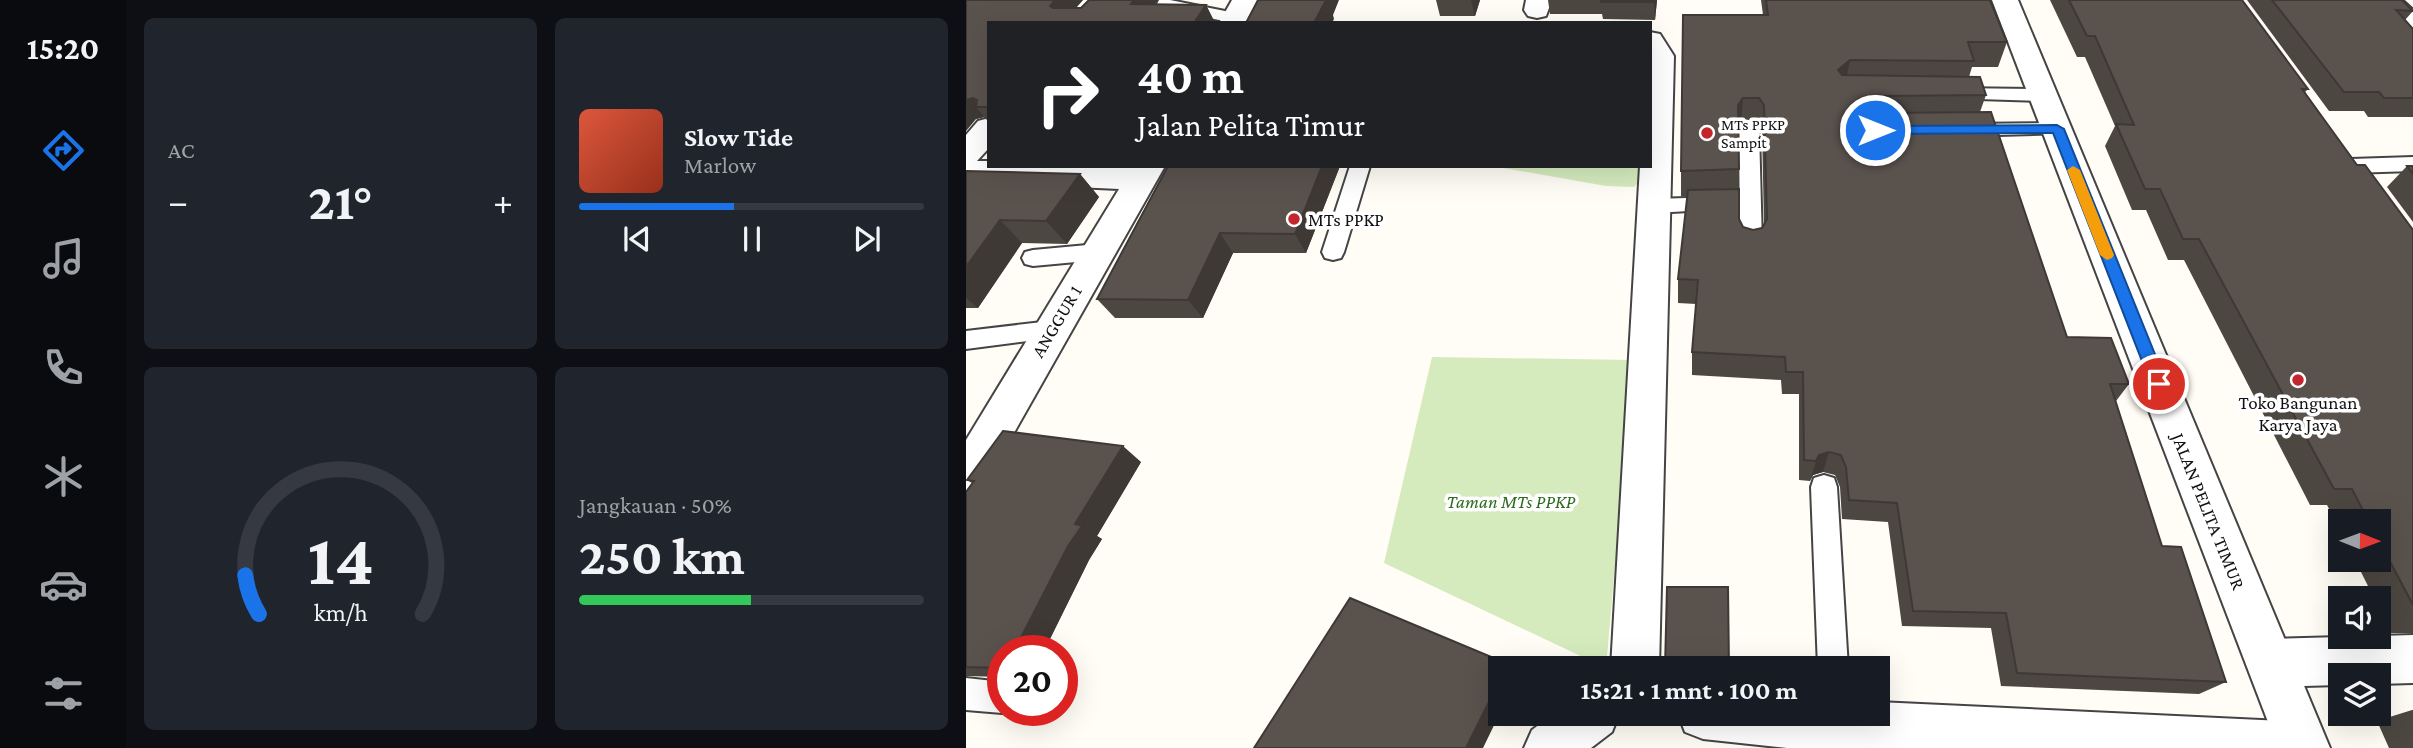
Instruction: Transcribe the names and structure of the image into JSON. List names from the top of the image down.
{
  "streets": {
    "street": ["ANGGUR 1", "JALAN PELITA TIMUR"]
  },
  "parks": ["Taman MTs PPKP"],
  "places": ["MTs PPKP Sampit", "MTs PPKP", "Toko Bangunan Karya Jaya"],
  "north": "right",
  "page": {
    "tabs": "15:20",
    "tile": [
      "AC",
      ["Jangkauan · 50%", "250 km"]
    ],
    "turn": ["40 m", "Jalan Pelita Timur"],
    "song": ["Slow Tide", "Marlow"],
    "heat": ["−", "21°", "+"],
    "limit": "20",
    "trip": "15:21 · 1 mnt · 100 m",
    "gauge": ["14", "km/h"]
  }
}
